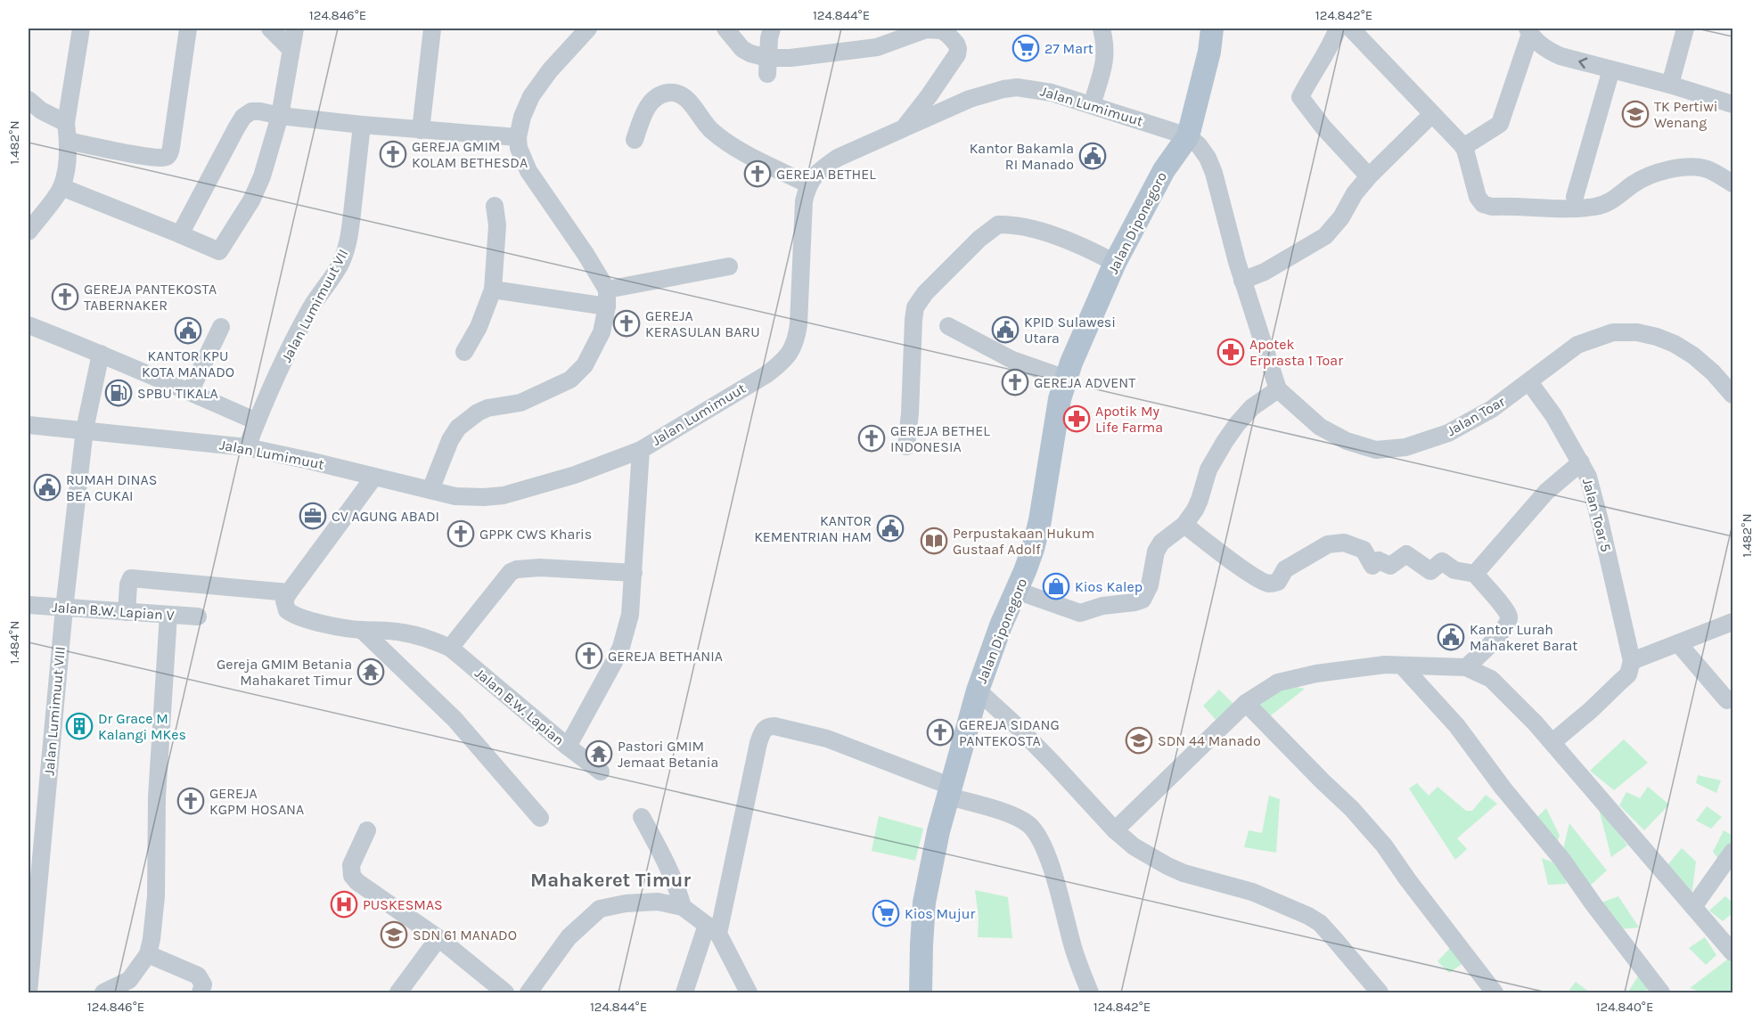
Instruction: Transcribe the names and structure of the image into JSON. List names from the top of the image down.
{
  "streets": {
    "main road": ["Jalan Diponegoro"],
    "street": [
      "Jalan Lumimuut",
      "Jalan Lumimuut VII",
      "Jalan Toar",
      "Jalan Toar 5",
      "Jalan B.W. Lapian V",
      "Jalan B.W. Lapian",
      "Jalan Lumimuut VIII"
    ]
  },
  "crossings": [
    ["Jalan Lumimuut", "Jalan Diponegoro"],
    ["Jalan Lumimuut", "Jalan Lumimuut VII"],
    ["Jalan Lumimuut", "Jalan B.W. Lapian"],
    ["Jalan Lumimuut", "Jalan Lumimuut VIII"],
    ["Jalan Toar", "Jalan Toar 5"],
    ["Jalan B.W. Lapian V", "Jalan Lumimuut VIII"]
  ],
  "districts": ["Mahakeret Timur"],
  "places": {
    "supermarket": ["27 Mart", "Kios Mujur"],
    "school or university": ["TK Pertiwi Wenang", "SDN 44 Manado", "SDN 61 MANADO"],
    "church": [
      "GEREJA GMIM KOLAM BETHESDA",
      "GEREJA BETHEL",
      "GEREJA PANTEKOSTA TABERNAKER",
      "GEREJA KERASULAN BARU",
      "GEREJA ADVENT",
      "GEREJA BETHEL INDONESIA",
      "GPPK CWS Kharis",
      "GEREJA BETHANIA",
      "GEREJA SIDANG PANTEKOSTA",
      "GEREJA KGPM HOSANA"
    ],
    "public building": [
      "Kantor Bakamla RI Manado",
      "KPID Sulawesi Utara",
      "KANTOR KPU KOTA MANADO",
      "RUMAH DINAS BEA CUKAI",
      "KANTOR KEMENTRIAN HAM",
      "Kantor Lurah Mahakeret Barat"
    ],
    "pharmacy": ["Apotek Erprasta 1 Toar", "Apotik My Life Farma"],
    "fuel station": ["SPBU TIKALA"],
    "office": ["CV AGUNG ABADI"],
    "library": ["Perpustakaan Hukum Gustaaf Adolf"],
    "shop": ["Kios Kalep"],
    "temple": ["Gereja GMIM Betania Mahakaret Timur", "Pastori GMIM Jemaat Betania"],
    "building": ["Dr Grace M Kalangi MKes"],
    "hospital": ["PUSKESMAS"]
  },
  "coordinates": [
    "124.846°E",
    "124.844°E",
    "124.842°E",
    "1.482°N",
    "1.484°N",
    "124.840°E"
  ]
}
